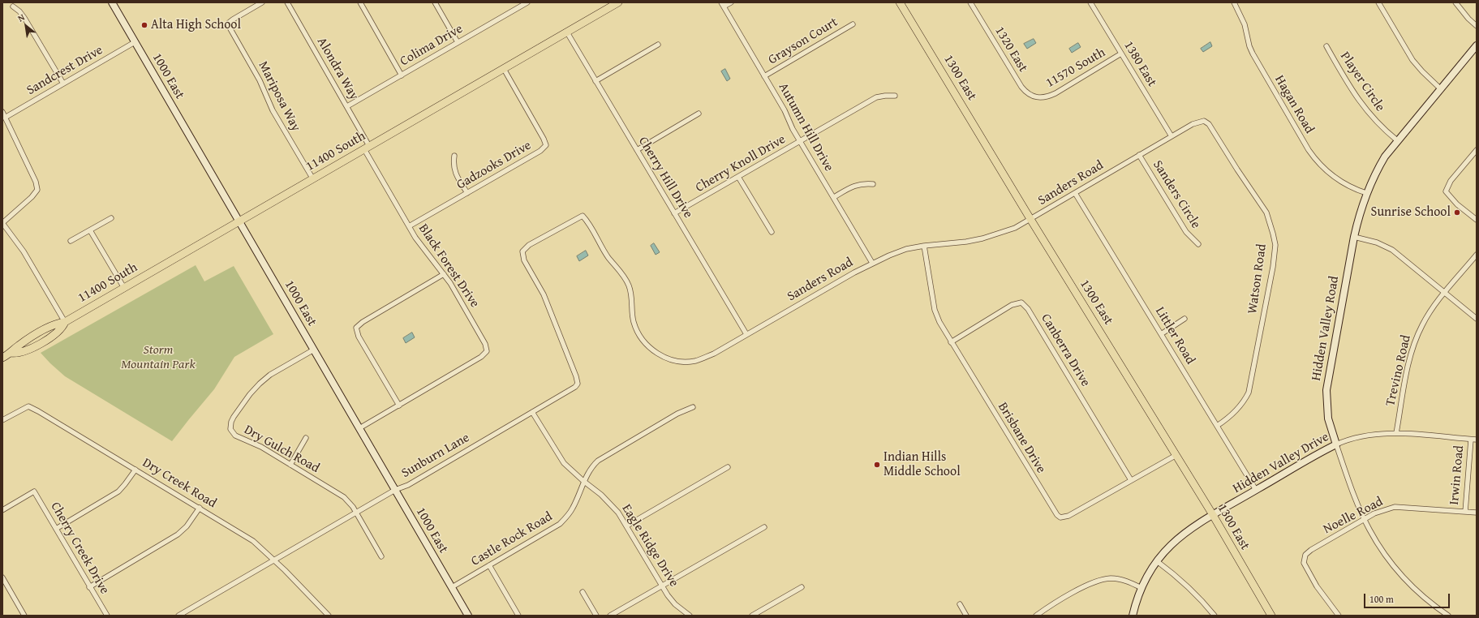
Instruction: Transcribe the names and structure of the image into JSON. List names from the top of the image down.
{
  "streets": {
    "main road": ["1300 East", "11400 South"],
    "street": [
      "Grayson Court",
      "Colima Drive",
      "1320 East",
      "1380 East",
      "11570 South",
      "Alondra Way",
      "Sandcrest Drive",
      "1000 East",
      "Player Circle",
      "Mariposa Way",
      "Hagan Road",
      "Autumn Hill Drive",
      "Cherry Knoll Drive",
      "Gadzooks Drive",
      "Cherry Hill Drive",
      "Sanders Road",
      "Sanders Circle",
      "Black Forest Drive",
      "Watson Road",
      "Hidden Valley Road",
      "Littler Road",
      "Canberra Drive",
      "Trevino Road",
      "Brisbane Drive",
      "Dry Gulch Road",
      "Sunburn Lane",
      "Hidden Valley Drive",
      "Irwin Road",
      "Dry Creek Road",
      "Noelle Road",
      "Castle Rock Road",
      "Eagle Ridge Drive",
      "Cherry Creek Drive"
    ]
  },
  "crossings": [
    ["Grayson Court", "Autumn Hill Drive"],
    ["Colima Drive", "Alondra Way"],
    ["1320 East", "11570 South"],
    ["1380 East", "11570 South"],
    ["1380 East", "Sanders Road"],
    ["Alondra Way", "11400 South"],
    ["Alondra Way", "Black Forest Drive"],
    ["Sandcrest Drive", "1000 East"],
    ["1000 East", "11400 South"],
    ["1000 East", "Black Forest Drive"],
    ["1000 East", "Dry Gulch Road"],
    ["1000 East", "Sunburn Lane"],
    ["1000 East", "Castle Rock Road"],
    ["1300 East", "Sanders Road"],
    ["1300 East", "Brisbane Drive"],
    ["1300 East", "Hidden Valley Drive"],
    ["Player Circle", "Hidden Valley Road"],
    ["Mariposa Way", "11400 South"],
    ["Hagan Road", "Hidden Valley Road"],
    ["Autumn Hill Drive", "Cherry Knoll Drive"],
    ["Autumn Hill Drive", "Sanders Road"],
    ["11400 South", "Gadzooks Drive"],
    ["11400 South", "Cherry Hill Drive"],
    ["11400 South", "Black Forest Drive"],
    ["Cherry Knoll Drive", "Cherry Hill Drive"],
    ["Gadzooks Drive", "Black Forest Drive"],
    ["Cherry Hill Drive", "Sanders Road"],
    ["Sanders Road", "Sanders Circle"],
    ["Sanders Road", "Watson Road"],
    ["Sanders Road", "Littler Road"],
    ["Sanders Road", "Brisbane Drive"],
    ["Sanders Road", "Sunburn Lane"],
    ["Watson Road", "Littler Road"],
    ["Hidden Valley Road", "Hidden Valley Drive"],
    ["Hidden Valley Road", "Noelle Road"],
    ["Littler Road", "Hidden Valley Drive"],
    ["Canberra Drive", "Brisbane Drive"],
    ["Trevino Road", "Hidden Valley Drive"],
    ["Dry Gulch Road", "Sunburn Lane"],
    ["Sunburn Lane", "Dry Creek Road"],
    ["Sunburn Lane", "Eagle Ridge Drive"],
    ["Hidden Valley Drive", "Irwin Road"],
    ["Irwin Road", "Noelle Road"],
    ["Castle Rock Road", "Eagle Ridge Drive"]
  ],
  "parks": ["Storm Mountain Park"],
  "places": ["Alta High School", "Sunrise School", "Indian Hills Middle School"],
  "scale_bar": "100 m",
  "north": "top left"
}
